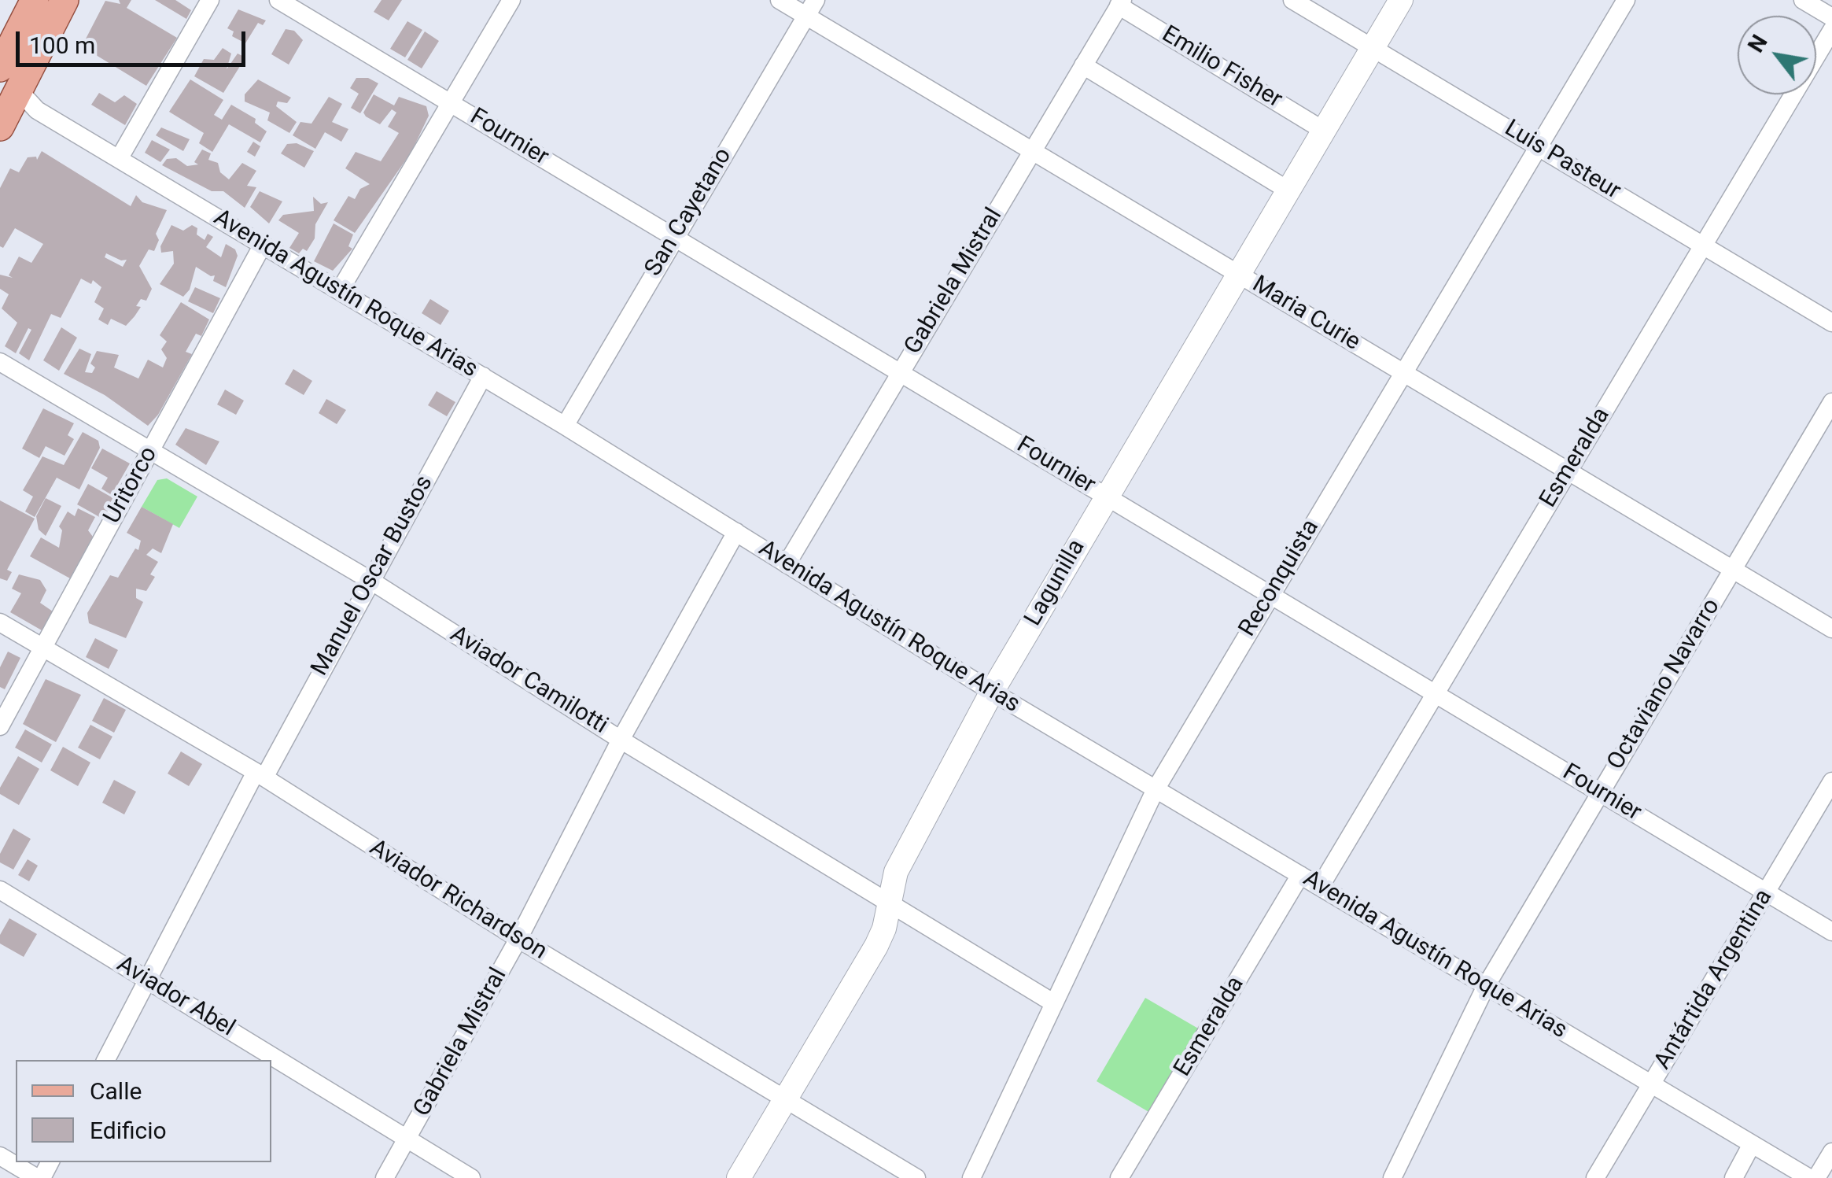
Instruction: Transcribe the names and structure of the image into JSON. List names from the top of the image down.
{
  "streets": {
    "main road": ["Avenida Agustín Roque Arias", "Lagunilla"],
    "street": [
      "Emilio Fisher",
      "Fournier",
      "Luis Pasteur",
      "San Cayetano",
      "Gabriela Mistral",
      "Maria Curie",
      "Esmeralda",
      "Uritorco",
      "Manuel Oscar Bustos",
      "Reconquista",
      "Aviador Camilotti",
      "Octaviano Navarro",
      "Aviador Richardson",
      "Antártida Argentina",
      "Aviador Abel"
    ]
  },
  "crossings": [
    ["Emilio Fisher", "Gabriela Mistral"],
    ["Emilio Fisher", "Lagunilla"],
    ["Fournier", "San Cayetano"],
    ["Fournier", "Gabriela Mistral"],
    ["Fournier", "Esmeralda"],
    ["Fournier", "Reconquista"],
    ["Fournier", "Lagunilla"],
    ["Fournier", "Octaviano Navarro"],
    ["Fournier", "Antártida Argentina"],
    ["Luis Pasteur", "Esmeralda"],
    ["Luis Pasteur", "Reconquista"],
    ["Luis Pasteur", "Lagunilla"],
    ["San Cayetano", "Avenida Agustín Roque Arias"],
    ["San Cayetano", "Maria Curie"],
    ["Gabriela Mistral", "Avenida Agustín Roque Arias"],
    ["Gabriela Mistral", "Maria Curie"],
    ["Gabriela Mistral", "Aviador Camilotti"],
    ["Gabriela Mistral", "Aviador Richardson"],
    ["Gabriela Mistral", "Aviador Abel"],
    ["Avenida Agustín Roque Arias", "Esmeralda"],
    ["Avenida Agustín Roque Arias", "Uritorco"],
    ["Avenida Agustín Roque Arias", "Manuel Oscar Bustos"],
    ["Avenida Agustín Roque Arias", "Reconquista"],
    ["Avenida Agustín Roque Arias", "Lagunilla"],
    ["Avenida Agustín Roque Arias", "Octaviano Navarro"],
    ["Avenida Agustín Roque Arias", "Antártida Argentina"],
    ["Maria Curie", "Esmeralda"],
    ["Maria Curie", "Reconquista"],
    ["Maria Curie", "Lagunilla"],
    ["Maria Curie", "Octaviano Navarro"],
    ["Uritorco", "Aviador Camilotti"],
    ["Uritorco", "Aviador Richardson"],
    ["Manuel Oscar Bustos", "Aviador Camilotti"],
    ["Manuel Oscar Bustos", "Aviador Richardson"],
    ["Manuel Oscar Bustos", "Aviador Abel"],
    ["Reconquista", "Aviador Camilotti"],
    ["Lagunilla", "Aviador Camilotti"],
    ["Lagunilla", "Aviador Richardson"]
  ],
  "legend": ["Calle", "Edificio"],
  "scale_bar": "100 m",
  "north": "top left"
}
